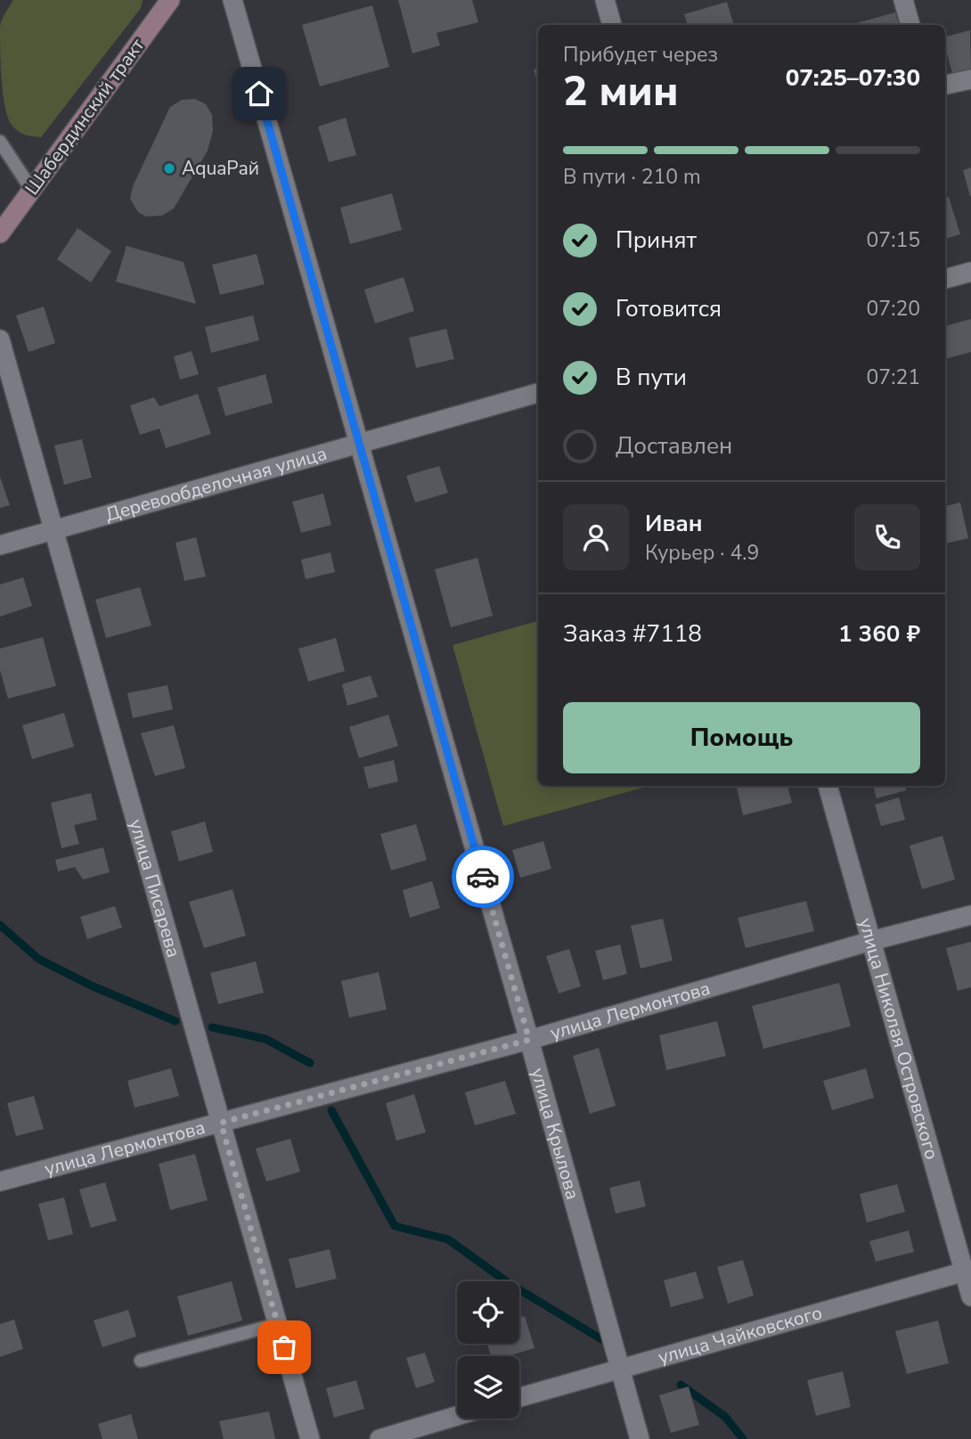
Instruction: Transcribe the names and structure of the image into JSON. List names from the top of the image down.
{
  "streets": {
    "main road": ["Шабердинский тракт"],
    "street": [
      "Деревообделочная улица",
      "улица Писарева",
      "улица Лермонтова",
      "улица Николая Островского",
      "улица Крылова",
      "улица Чайковского"
    ]
  },
  "crossings": [
    ["Деревообделочная улица", "улица Писарева"],
    ["Деревообделочная улица", "улица Крылова"],
    ["улица Писарева", "улица Лермонтова"],
    ["улица Лермонтова", "улица Николая Островского"],
    ["улица Лермонтова", "улица Крылова"],
    ["улица Николая Островского", "улица Чайковского"],
    ["улица Крылова", "улица Чайковского"]
  ],
  "places": ["AquaРай"],
  "page": {
    "heading": ["2 мин", "Прибудет через", "07:25–07:30"],
    "panel": [
      "Иван",
      "Курьер · 4.9",
      "Заказ #7118",
      "1 360 ₽"
    ],
    "bar": "В пути · 210 m",
    "list": [
      ["Принят", "07:15"],
      ["Готовится", "07:20"],
      ["В пути", "07:21"],
      "Доставлен"
    ],
    "buttons": "Помощь"
  }
}
